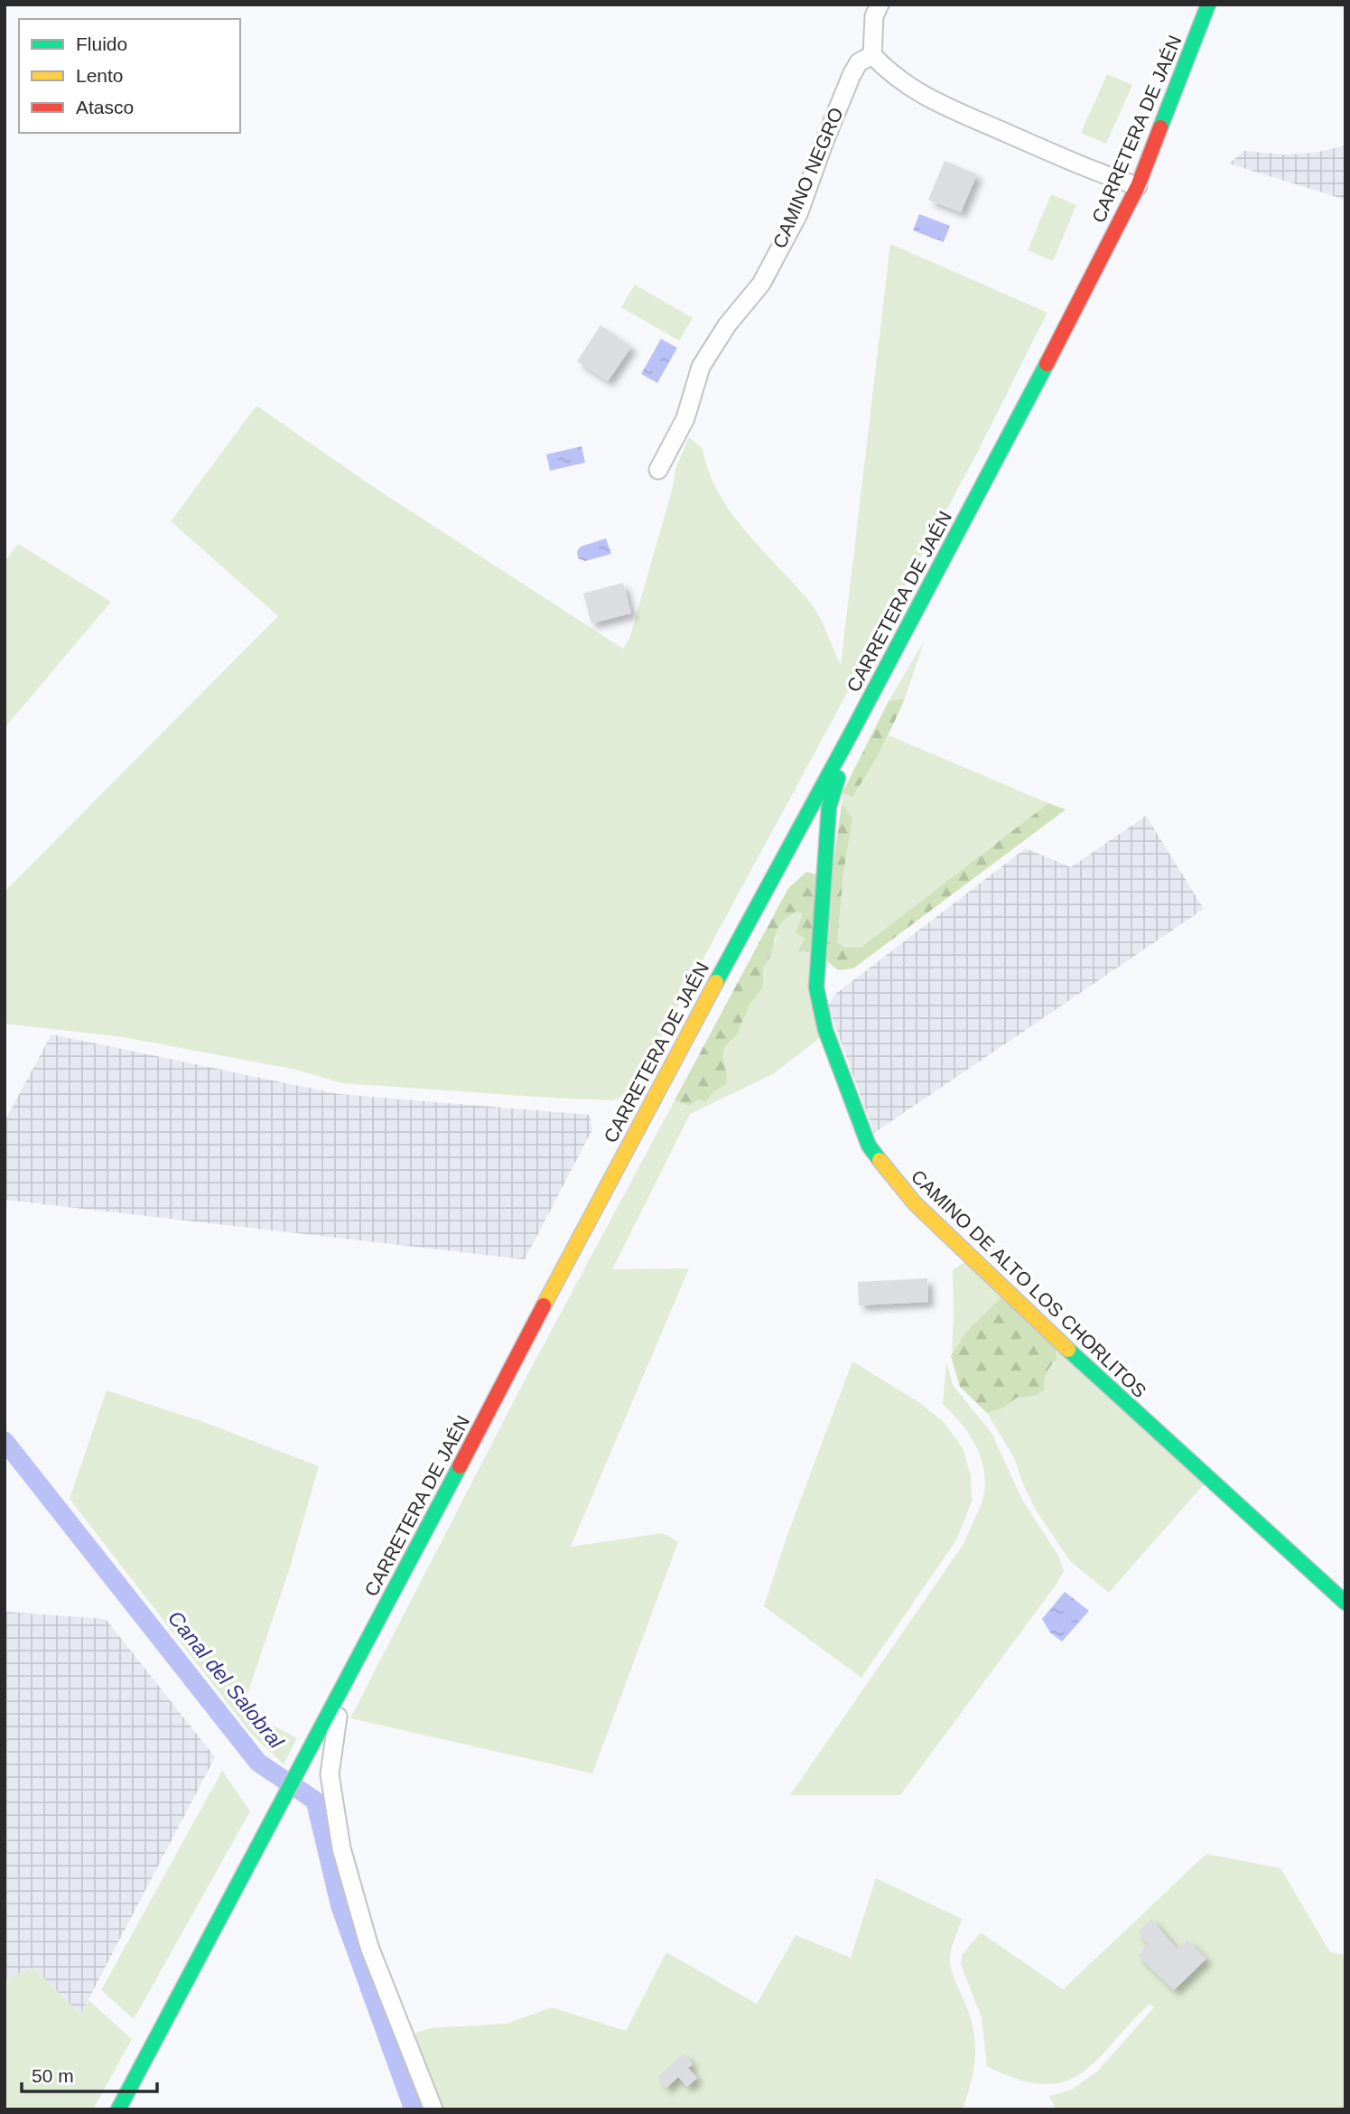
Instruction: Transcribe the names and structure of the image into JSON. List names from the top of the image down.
{
  "streets": {
    "main road": ["CARRETERA DE JAÉN", "CAMINO DE ALTO LOS CHORLITOS"],
    "street": ["CAMINO NEGRO"]
  },
  "crossings": [
    ["CARRETERA DE JAÉN", "CAMINO DE ALTO LOS CHORLITOS"]
  ],
  "water": ["Canal del Salobral"],
  "legend": ["Fluido", "Lento", "Atasco"],
  "scale_bar": "50 m"
}
